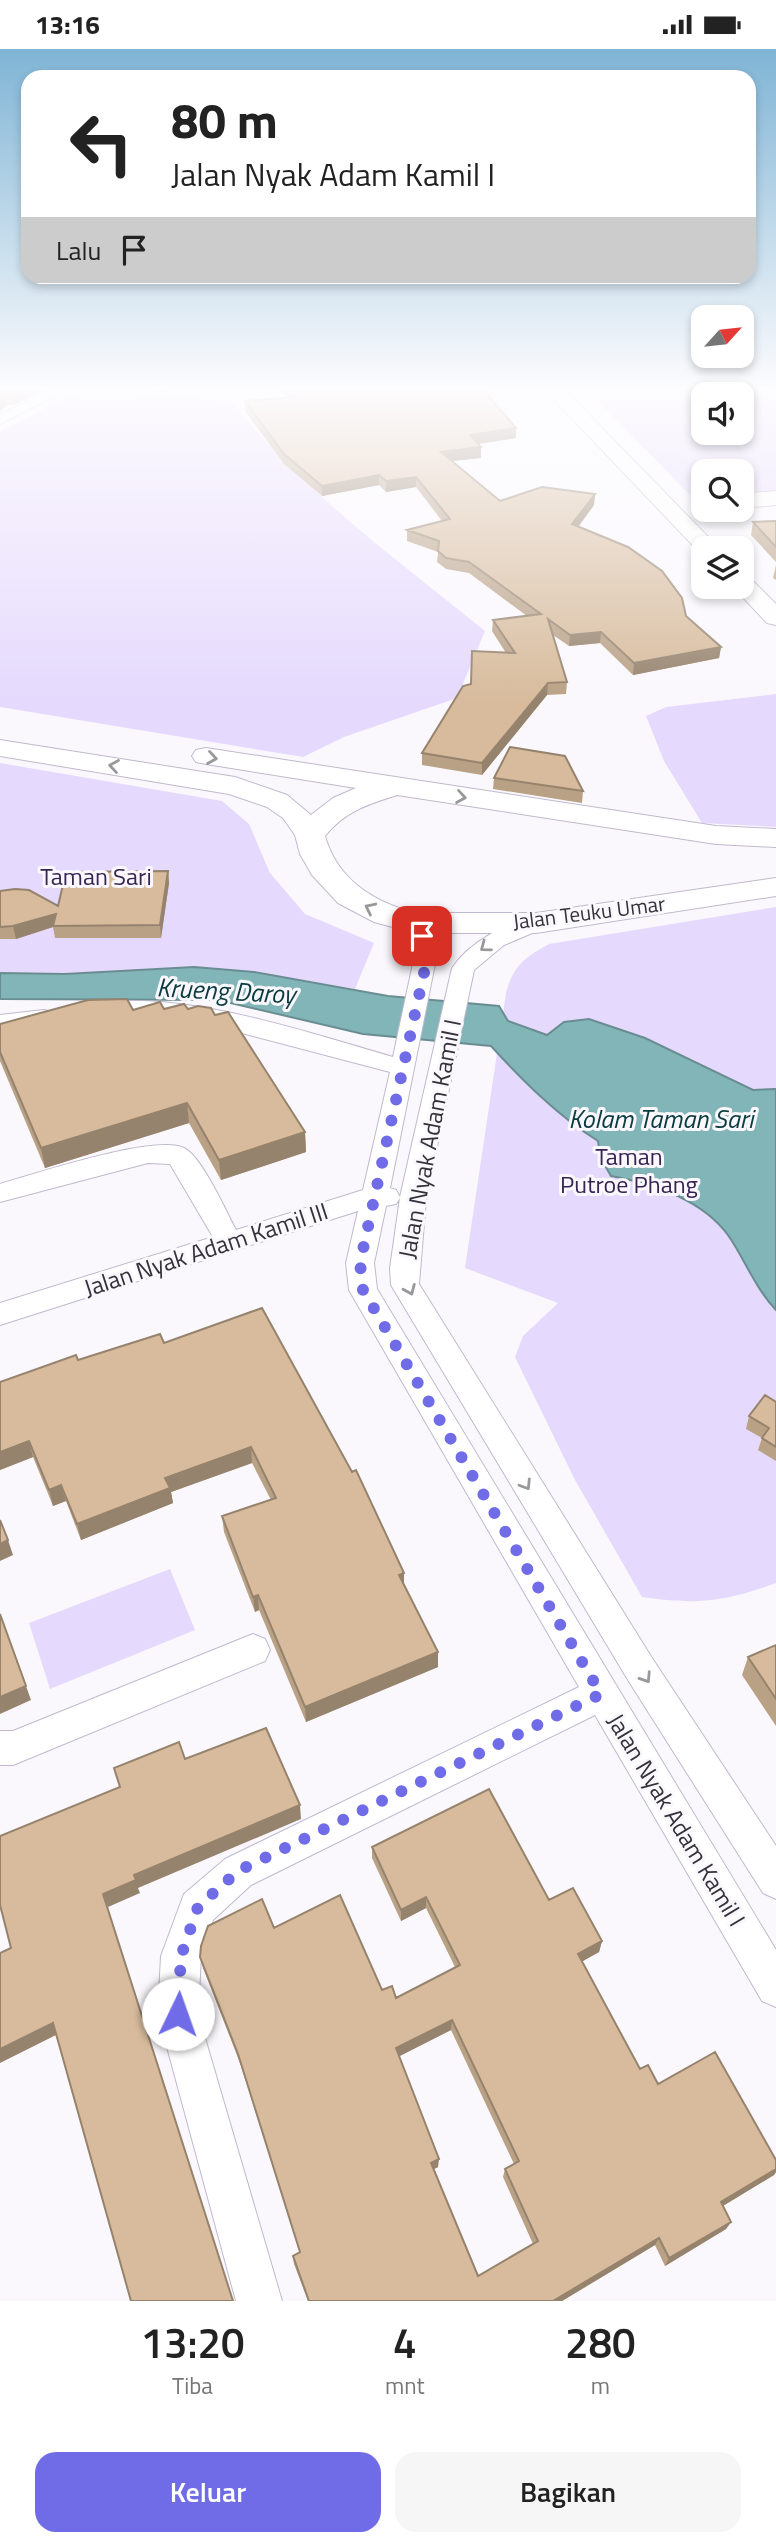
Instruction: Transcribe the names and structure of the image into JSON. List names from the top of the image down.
{
  "streets": {
    "highway": ["Jalan Teuku Umar"],
    "street": ["Jalan Nyak Adam Kamil I", "Jalan Nyak Adam Kamil III"]
  },
  "crossings": [
    ["Jalan Teuku Umar", "Jalan Nyak Adam Kamil I"],
    ["Jalan Nyak Adam Kamil I", "Jalan Nyak Adam Kamil III"]
  ],
  "water": ["Krueng Daroy", "Kolam Taman Sari"],
  "parks": ["Taman Sari", "Taman Putroe Phang"],
  "north": "top right",
  "page": {
    "status": "13:16",
    "turn": ["80 m", "Jalan Nyak Adam Kamil I"],
    "then": "Lalu",
    "eta": [
      "13:20",
      "Tiba",
      "4",
      "mnt",
      "280",
      "m"
    ],
    "buttons": ["Keluar", "Bagikan"]
  }
}
